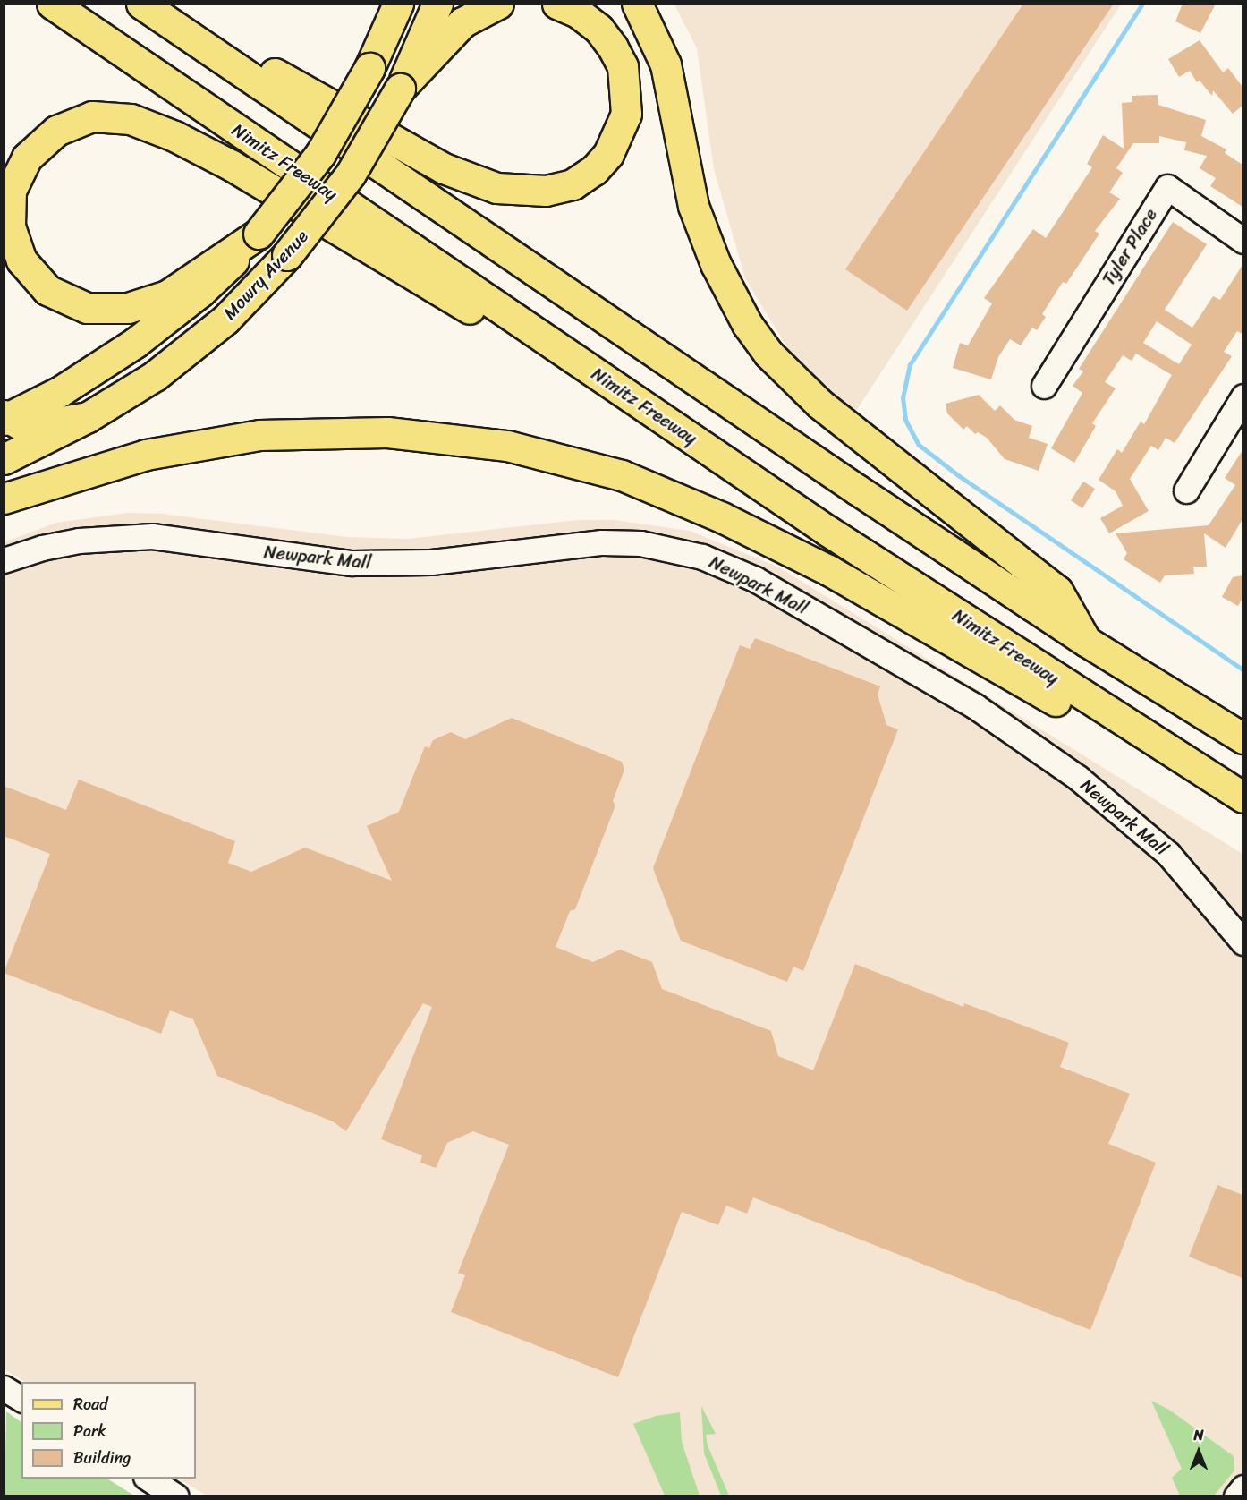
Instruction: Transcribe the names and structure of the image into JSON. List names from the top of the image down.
{
  "streets": {
    "main road": ["Nimitz Freeway", "Mowry Avenue"],
    "street": ["Tyler Place", "Newpark Mall"]
  },
  "legend": ["Road", "Park", "Building"],
  "north": "top"
}
